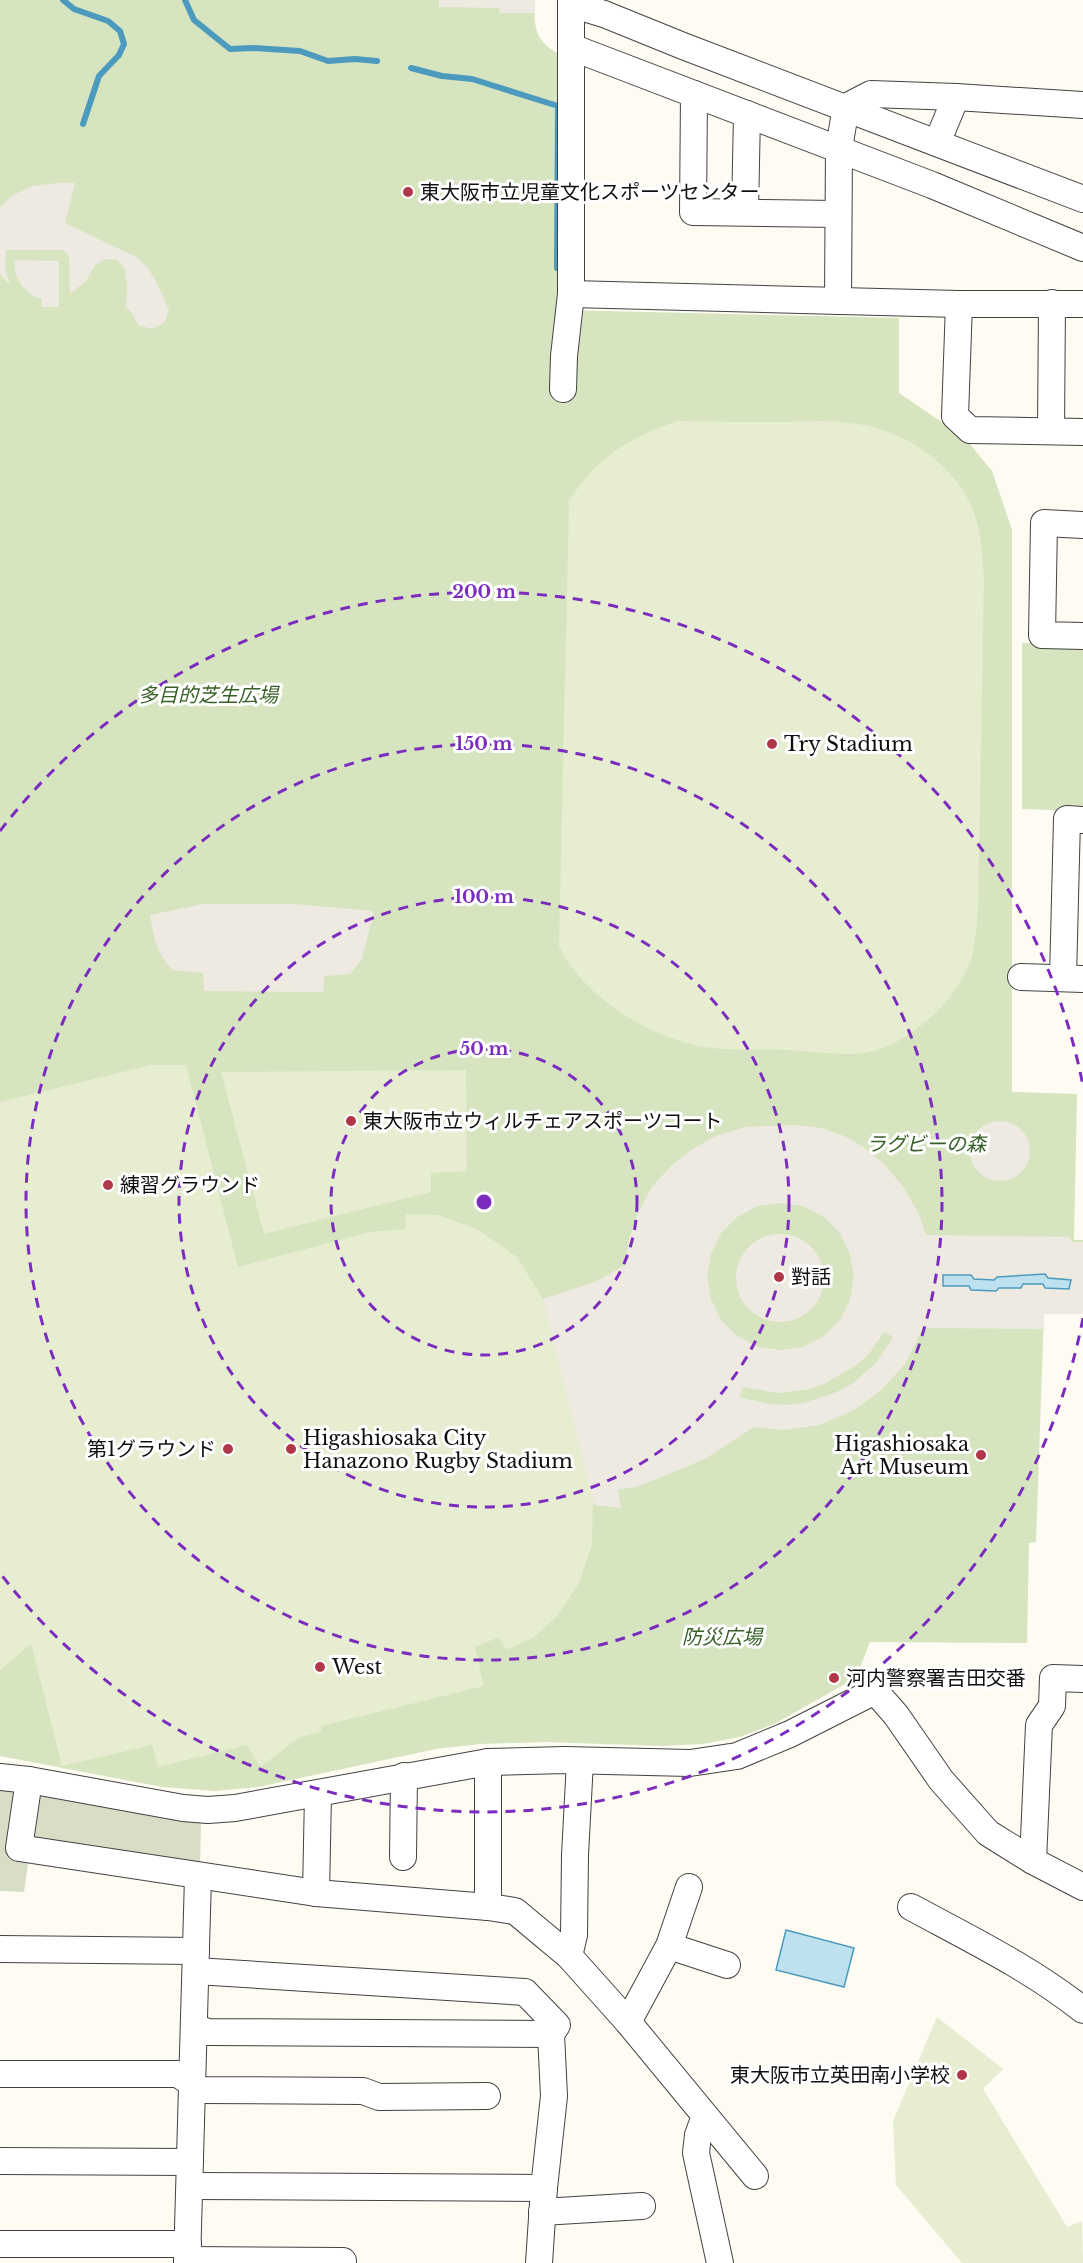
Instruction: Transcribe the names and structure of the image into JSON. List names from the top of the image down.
{
  "parks": ["多目的芝生広場", "ラグビーの森", "防災広場"],
  "places": [
    "東大阪市立児童文化スポーツセンター",
    "Try Stadium",
    "東大阪市立ウィルチェアスポーツコート",
    "練習グラウンド",
    "對話",
    "第1グラウンド",
    "Higashiosaka City Hanazono Rugby Stadium",
    "Higashiosaka Art Museum",
    "West",
    "河内警察署吉田交番",
    "東大阪市立英田南小学校"
  ],
  "rings": [
    "200 m",
    "150 m",
    "100 m",
    "50 m"
  ]
}
